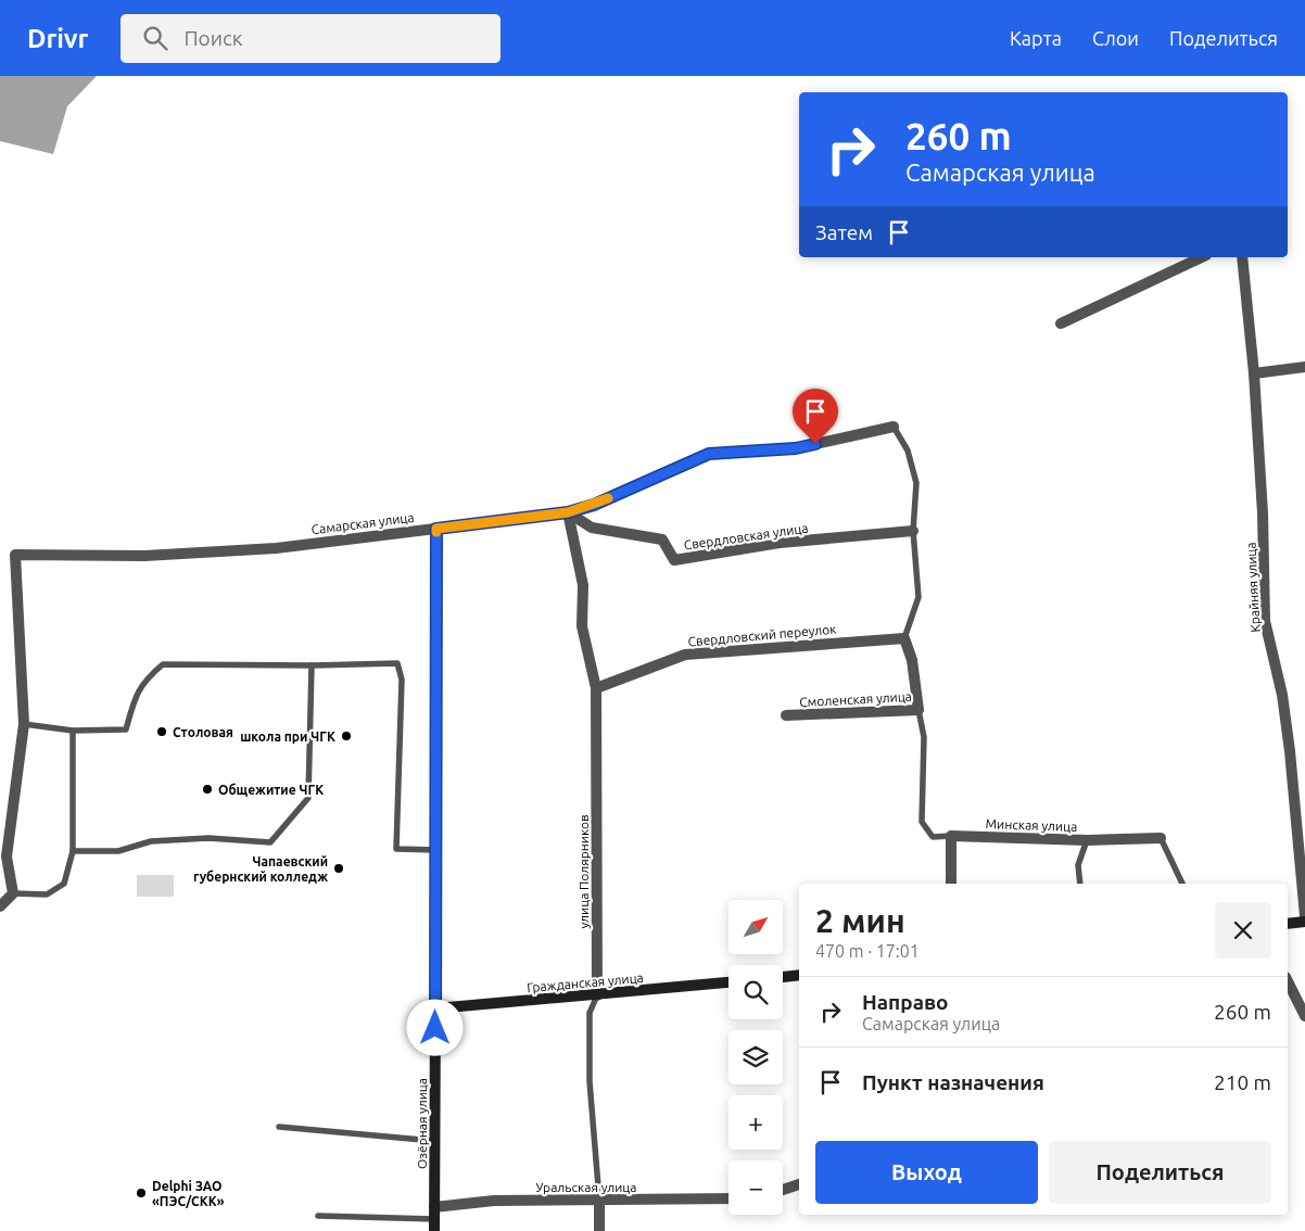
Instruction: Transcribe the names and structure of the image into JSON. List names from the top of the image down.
{
  "streets": {
    "street": [
      "Самарская улица",
      "Свердловская улица",
      "Крайняя улица",
      "Свердловский переулок",
      "Смоленская улица",
      "Минская улица",
      "улица Полярников",
      "Гражданская улица",
      "Озёрная улица",
      "Уральская улица"
    ]
  },
  "crossings": [
    ["Самарская улица", "Свердловская улица"],
    ["Самарская улица", "улица Полярников"],
    ["Самарская улица", "Озёрная улица"],
    ["Свердловская улица", "улица Полярников"],
    ["Свердловский переулок", "Смоленская улица"],
    ["Свердловский переулок", "улица Полярников"],
    ["улица Полярников", "Гражданская улица"],
    ["улица Полярников", "Уральская улица"],
    ["Гражданская улица", "Озёрная улица"],
    ["Озёрная улица", "Уральская улица"]
  ],
  "places": [
    "Столовая",
    "школа при ЧГК",
    "Общежитие ЧГК",
    "Чапаевский губернский колледж",
    "Delphi ЗАО «ПЭС/СКК»"
  ],
  "north": "top right",
  "page": {
    "header": "Drivr",
    "search": "Поиск",
    "nav": ["Карта", "Слои", "Поделиться"],
    "turn": ["260 m", "Самарская улица"],
    "then": "Затем",
    "heading": ["2 мин", "470 m · 17:01"],
    "map_buttons": ["+", "−"],
    "list": [
      {
        "name": "Направо",
        "note": "Самарская улица",
        "value": "260 m"
      },
      {
        "name": "Пункт назначения",
        "value": "210 m"
      }
    ],
    "buttons": ["Выход", "Поделиться"]
  }
}
